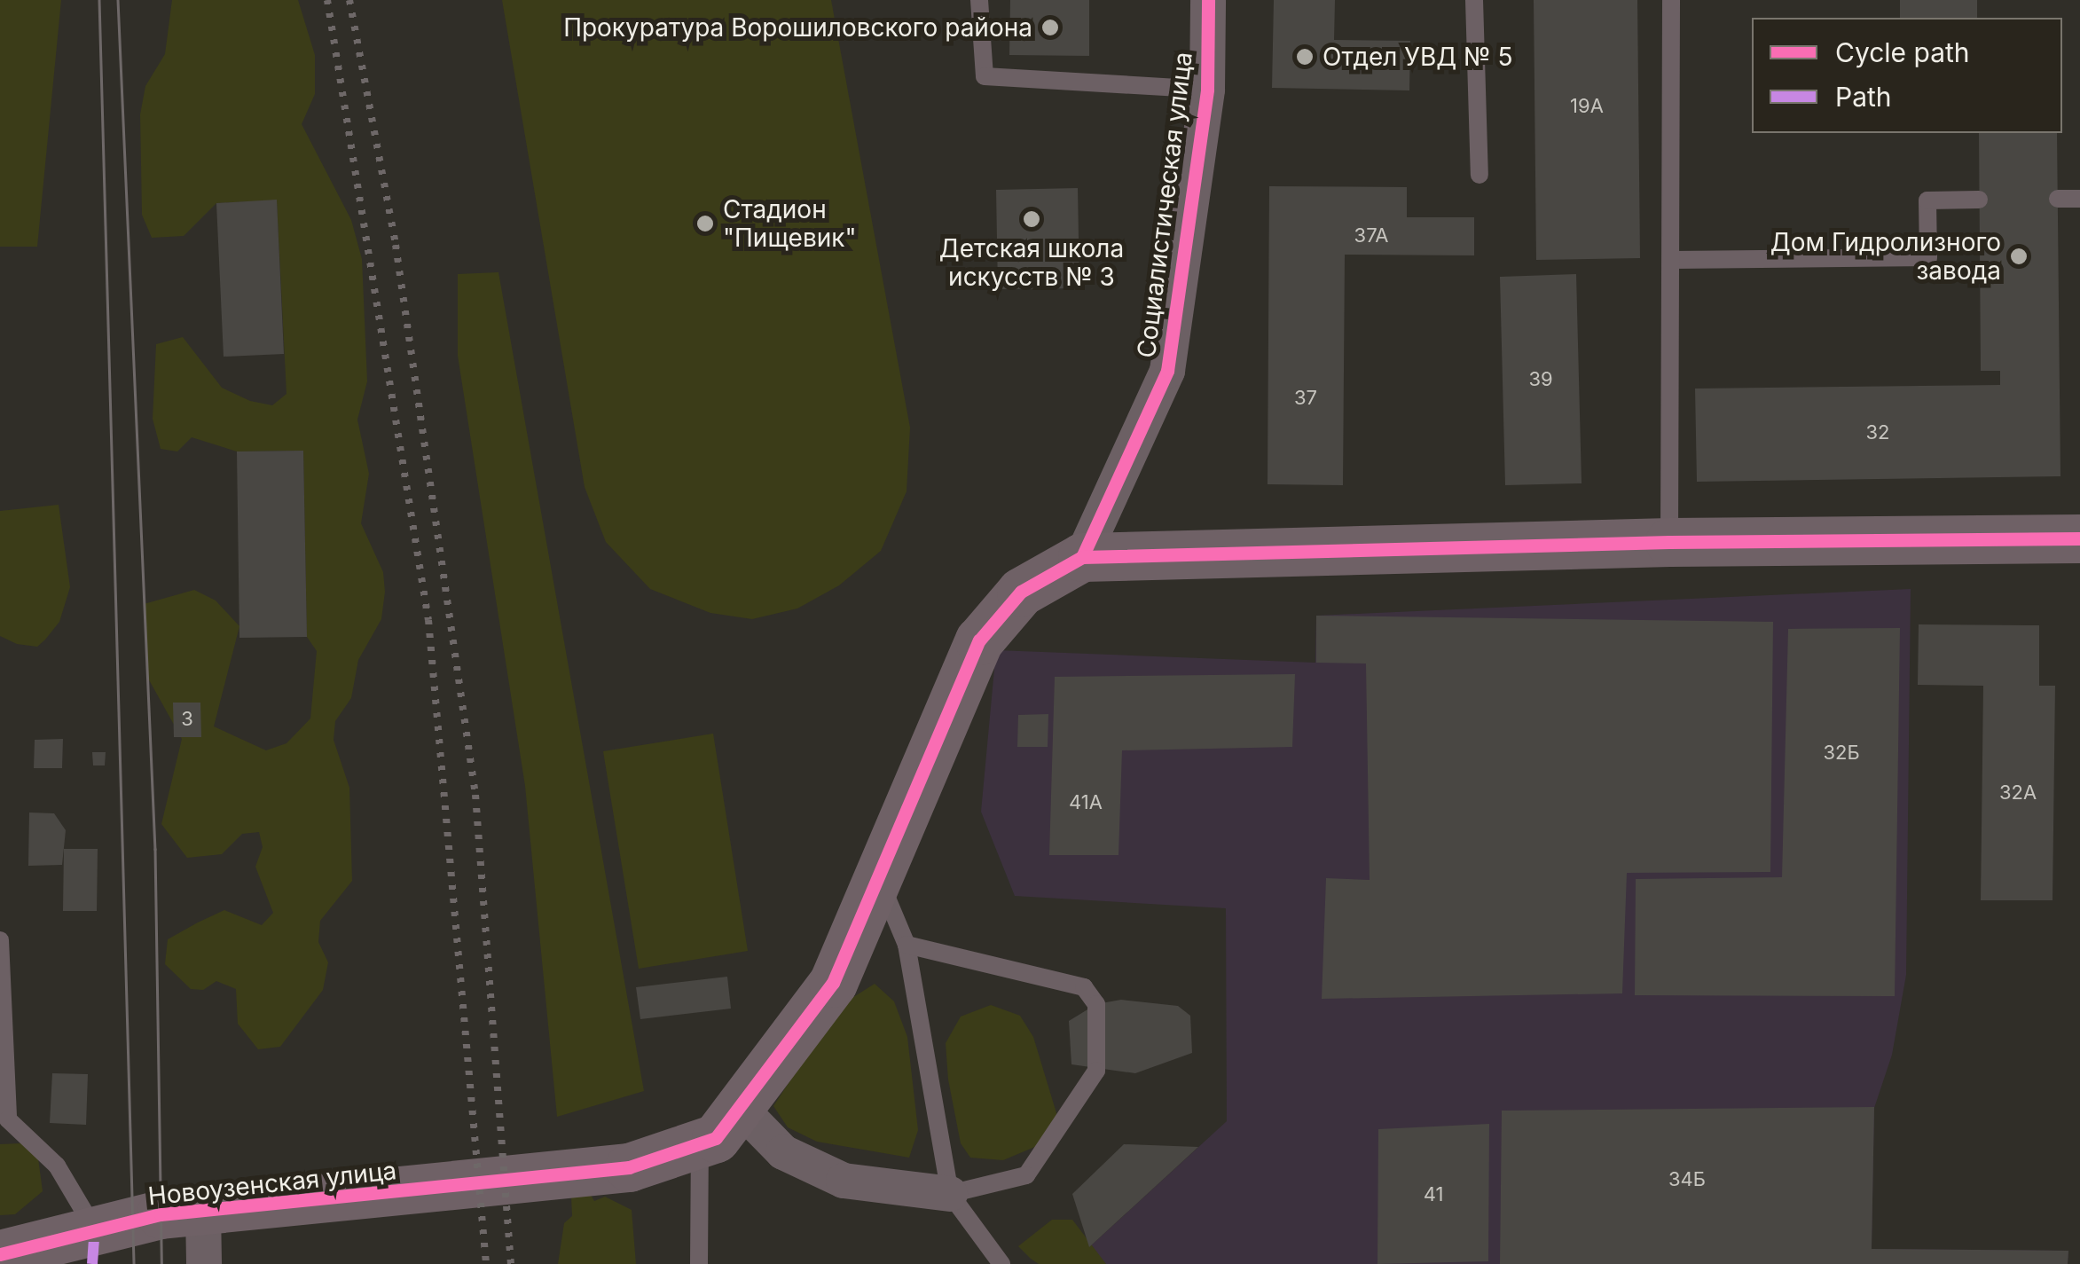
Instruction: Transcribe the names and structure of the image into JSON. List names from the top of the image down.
{
  "streets": {
    "street": ["Социалистическая улица", "Новоузенская улица"]
  },
  "places": [
    "Прокуратура Ворошиловского района",
    "Отдел УВД № 5",
    "Детская школа искусств № 3",
    "Стадион \"Пищевик\"",
    "Дом Гидролизного завода"
  ],
  "house_numbers": [
    "19А",
    "37А",
    "39",
    "37",
    "32",
    "3",
    "32Б",
    "32А",
    "41А",
    "34Б",
    "41"
  ],
  "legend": ["Cycle path", "Path"]
}
